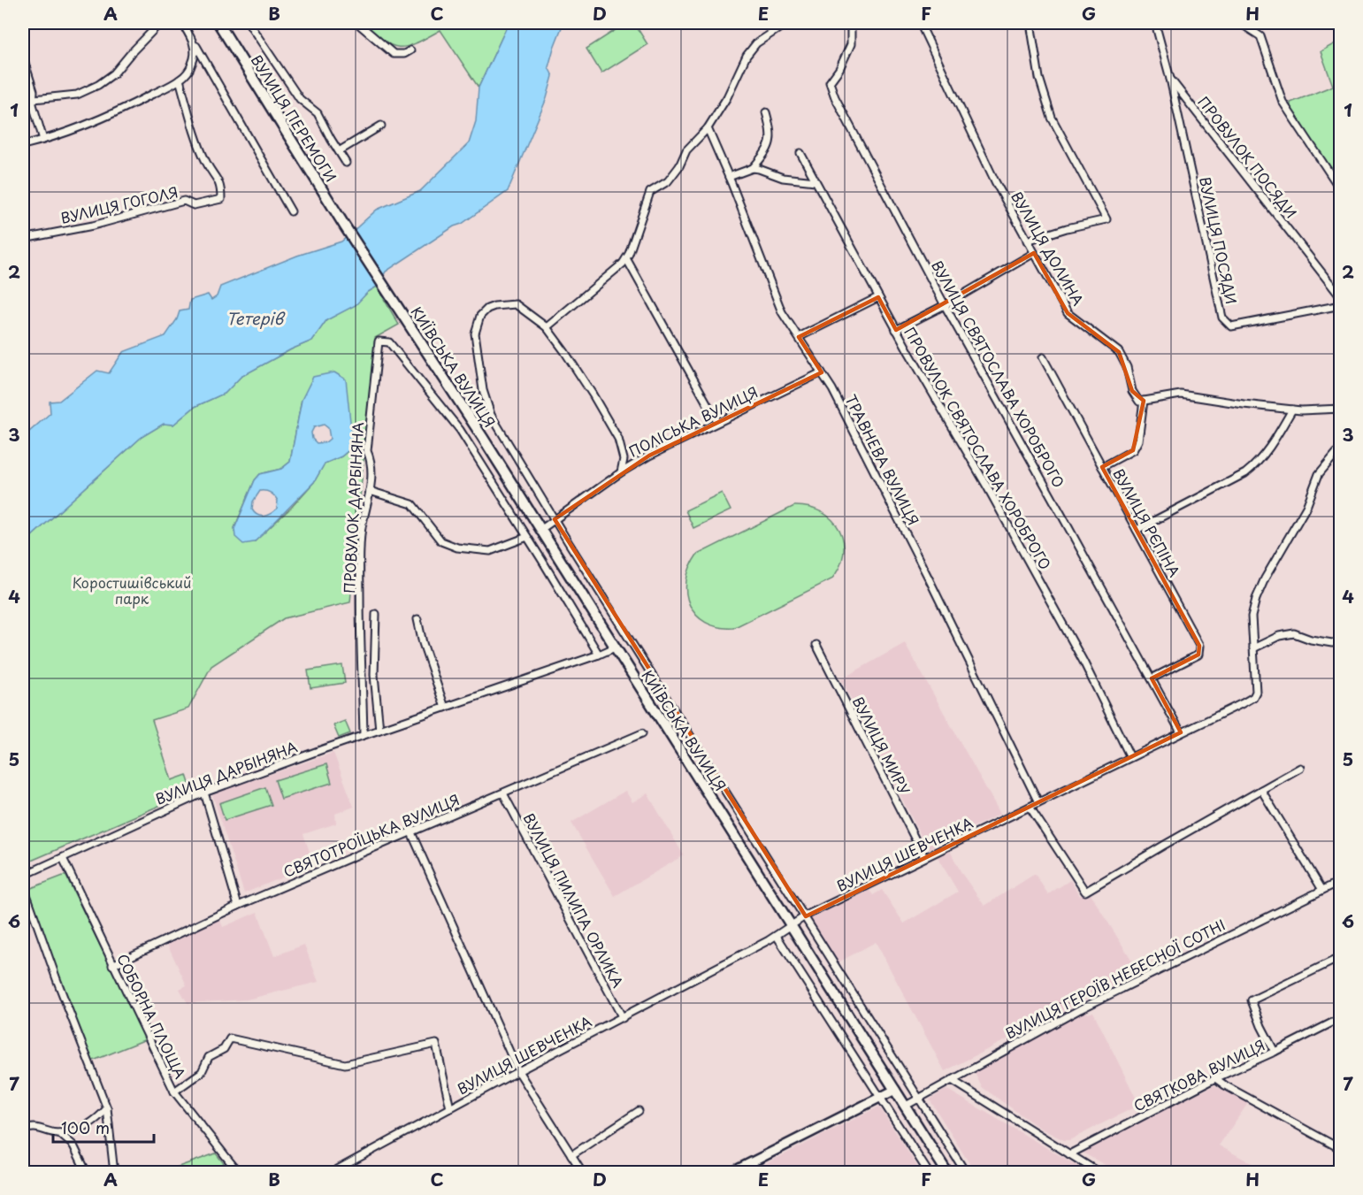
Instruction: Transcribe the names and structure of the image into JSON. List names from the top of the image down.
{
  "streets": {
    "main road": ["ВУЛИЦЯ ПЕРЕМОГИ", "КИЇВСЬКА ВУЛИЦЯ"],
    "street": [
      "ПРОВУЛОК ПОСЯДИ",
      "ВУЛИЦЯ ГОГОЛЯ",
      "ВУЛИЦЯ ПОСЯДИ",
      "ВУЛИЦЯ ДОЛИНА",
      "ВУЛИЦЯ СВЯТОСЛАВА ХОРОБРОГО",
      "ПОЛІСЬКА ВУЛИЦЯ",
      "ПРОВУЛОК СВЯТОСЛАВА ХОРОБРОГО",
      "ТРАВНЕВА ВУЛИЦЯ",
      "ПРОВУЛОК ДАРБІНЯНА",
      "ВУЛИЦЯ РЄПІНА",
      "ВУЛИЦЯ МИРУ",
      "ВУЛИЦЯ ДАРБІНЯНА",
      "СВЯТОТРОЇЦЬКА ВУЛИЦЯ",
      "ВУЛИЦЯ ШЕВЧЕНКА",
      "ВУЛИЦЯ ПИЛИПА ОРЛИКА",
      "ВУЛИЦЯ ГЕРОЇВ НЕБЕСНОЇ СОТНІ",
      "СОБОРНА ПЛОЩА",
      "СВЯТКОВА ВУЛИЦЯ"
    ]
  },
  "crossings": [
    ["ВУЛИЦЯ ПЕРЕМОГИ", "КИЇВСЬКА ВУЛИЦЯ"],
    ["ПРОВУЛОК ПОСЯДИ", "ВУЛИЦЯ ПОСЯДИ"],
    ["КИЇВСЬКА ВУЛИЦЯ", "ПОЛІСЬКА ВУЛИЦЯ"],
    ["КИЇВСЬКА ВУЛИЦЯ", "ВУЛИЦЯ ДАРБІНЯНА"],
    ["КИЇВСЬКА ВУЛИЦЯ", "ВУЛИЦЯ ШЕВЧЕНКА"],
    ["КИЇВСЬКА ВУЛИЦЯ", "ВУЛИЦЯ ГЕРОЇВ НЕБЕСНОЇ СОТНІ"],
    ["ВУЛИЦЯ СВЯТОСЛАВА ХОРОБРОГО", "ВУЛИЦЯ РЄПІНА"],
    ["ВУЛИЦЯ СВЯТОСЛАВА ХОРОБРОГО", "ВУЛИЦЯ ШЕВЧЕНКА"],
    ["ПОЛІСЬКА ВУЛИЦЯ", "ТРАВНЕВА ВУЛИЦЯ"],
    ["ПРОВУЛОК СВЯТОСЛАВА ХОРОБРОГО", "ВУЛИЦЯ ШЕВЧЕНКА"],
    ["ТРАВНЕВА ВУЛИЦЯ", "ВУЛИЦЯ ШЕВЧЕНКА"],
    ["ПРОВУЛОК ДАРБІНЯНА", "ВУЛИЦЯ ДАРБІНЯНА"],
    ["ВУЛИЦЯ МИРУ", "ВУЛИЦЯ ШЕВЧЕНКА"],
    ["ВУЛИЦЯ ДАРБІНЯНА", "СОБОРНА ПЛОЩА"],
    ["СВЯТОТРОЇЦЬКА ВУЛИЦЯ", "ВУЛИЦЯ ПИЛИПА ОРЛИКА"],
    ["СВЯТОТРОЇЦЬКА ВУЛИЦЯ", "СОБОРНА ПЛОЩА"],
    ["ВУЛИЦЯ ШЕВЧЕНКА", "ВУЛИЦЯ ПИЛИПА ОРЛИКА"]
  ],
  "water": ["Тетерів"],
  "parks": ["Коростишівський парк"],
  "scale_bar": "100 m",
  "grid": {
    "columns": [
      "A",
      "B",
      "C",
      "D",
      "E",
      "F",
      "G",
      "H"
    ],
    "rows": [
      "1",
      "2",
      "3",
      "4",
      "5",
      "6",
      "7"
    ]
  }
}
